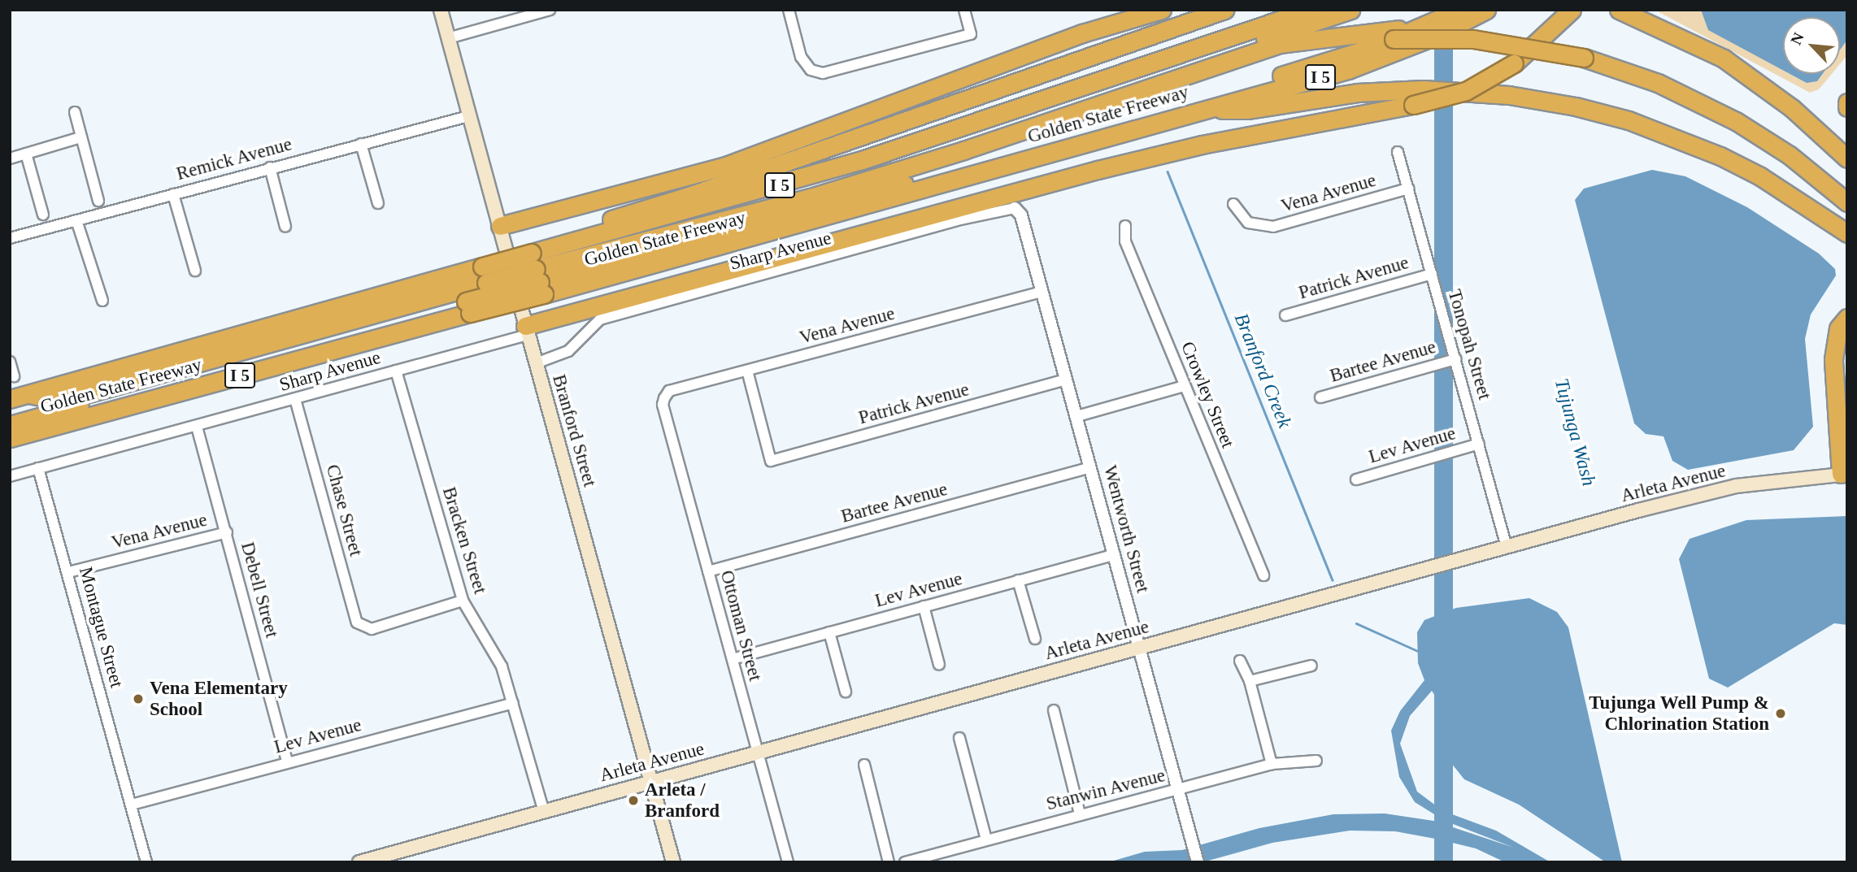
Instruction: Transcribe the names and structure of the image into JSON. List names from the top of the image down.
{
  "streets": {
    "highway": ["I 5", "Golden State Freeway"],
    "main road": ["Branford Street", "Arleta Avenue"],
    "street": [
      "Remick Avenue",
      "Vena Avenue",
      "Sharp Avenue",
      "Patrick Avenue",
      "Tonopah Street",
      "Bartee Avenue",
      "Crowley Street",
      "Lev Avenue",
      "Chase Street",
      "Wentworth Street",
      "Bracken Street",
      "Debell Street",
      "Ottoman Street",
      "Montague Street",
      "Stanwin Avenue"
    ]
  },
  "crossings": [
    ["Remick Avenue", "Branford Street"],
    ["Vena Avenue", "Patrick Avenue"],
    ["Vena Avenue", "Tonopah Street"],
    ["Vena Avenue", "Wentworth Street"],
    ["Vena Avenue", "Debell Street"],
    ["Vena Avenue", "Ottoman Street"],
    ["Vena Avenue", "Montague Street"],
    ["Sharp Avenue", "Branford Street"],
    ["Sharp Avenue", "Chase Street"],
    ["Sharp Avenue", "Wentworth Street"],
    ["Sharp Avenue", "Bracken Street"],
    ["Sharp Avenue", "Debell Street"],
    ["Sharp Avenue", "Montague Street"],
    ["Patrick Avenue", "Tonopah Street"],
    ["Patrick Avenue", "Wentworth Street"],
    ["Tonopah Street", "Bartee Avenue"],
    ["Tonopah Street", "Lev Avenue"],
    ["Tonopah Street", "Arleta Avenue"],
    ["Bartee Avenue", "Wentworth Street"],
    ["Bartee Avenue", "Ottoman Street"],
    ["Branford Street", "Arleta Avenue"],
    ["Lev Avenue", "Wentworth Street"],
    ["Lev Avenue", "Bracken Street"],
    ["Lev Avenue", "Debell Street"],
    ["Lev Avenue", "Ottoman Street"],
    ["Lev Avenue", "Montague Street"],
    ["Arleta Avenue", "Wentworth Street"],
    ["Arleta Avenue", "Bracken Street"],
    ["Arleta Avenue", "Ottoman Street"],
    ["Chase Street", "Bracken Street"],
    ["Wentworth Street", "Stanwin Avenue"]
  ],
  "water": ["Branford Creek", "Tujunga Wash"],
  "places": ["Vena Elementary School", "Tujunga Well Pump & Chlorination Station", "Arleta / Branford"],
  "north": "top left"
}
